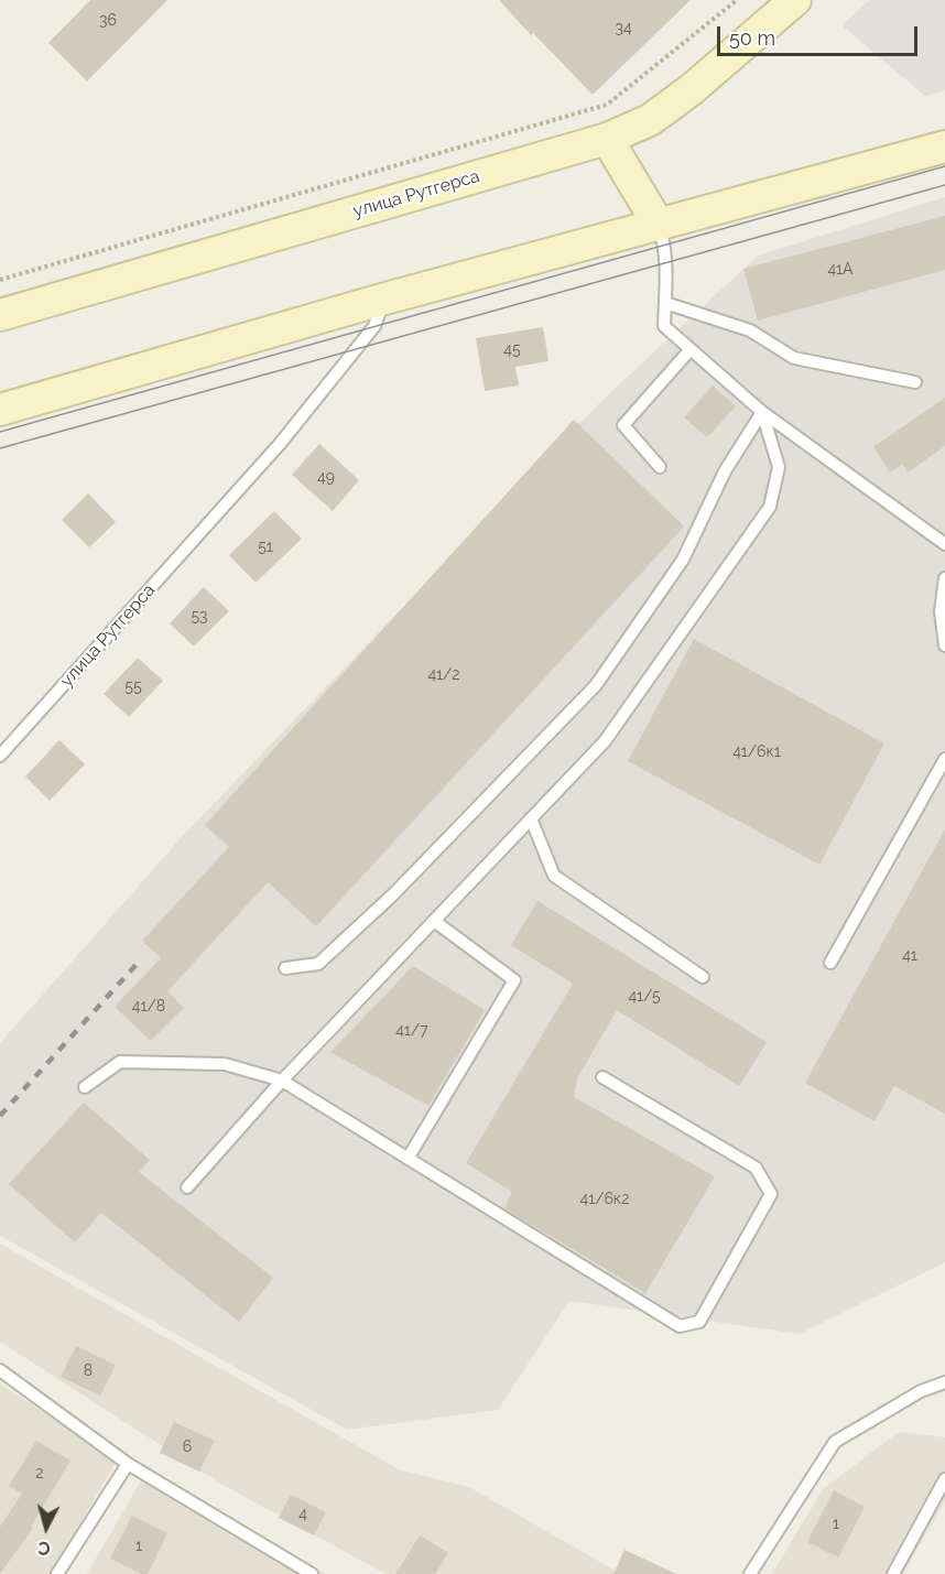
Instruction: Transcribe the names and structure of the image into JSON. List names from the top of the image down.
{
  "streets": {
    "main road": ["улица Рутгерса"]
  },
  "house_numbers": [
    "36",
    "34",
    "41А",
    "45",
    "49",
    "51",
    "53",
    "41/2",
    "55",
    "41/6к1",
    "41",
    "41/5",
    "41/8",
    "41/7",
    "41/6к2",
    "8",
    "6",
    "2",
    "4",
    "1",
    "1"
  ],
  "scale_bar": "50 m",
  "north": "bottom"
}
